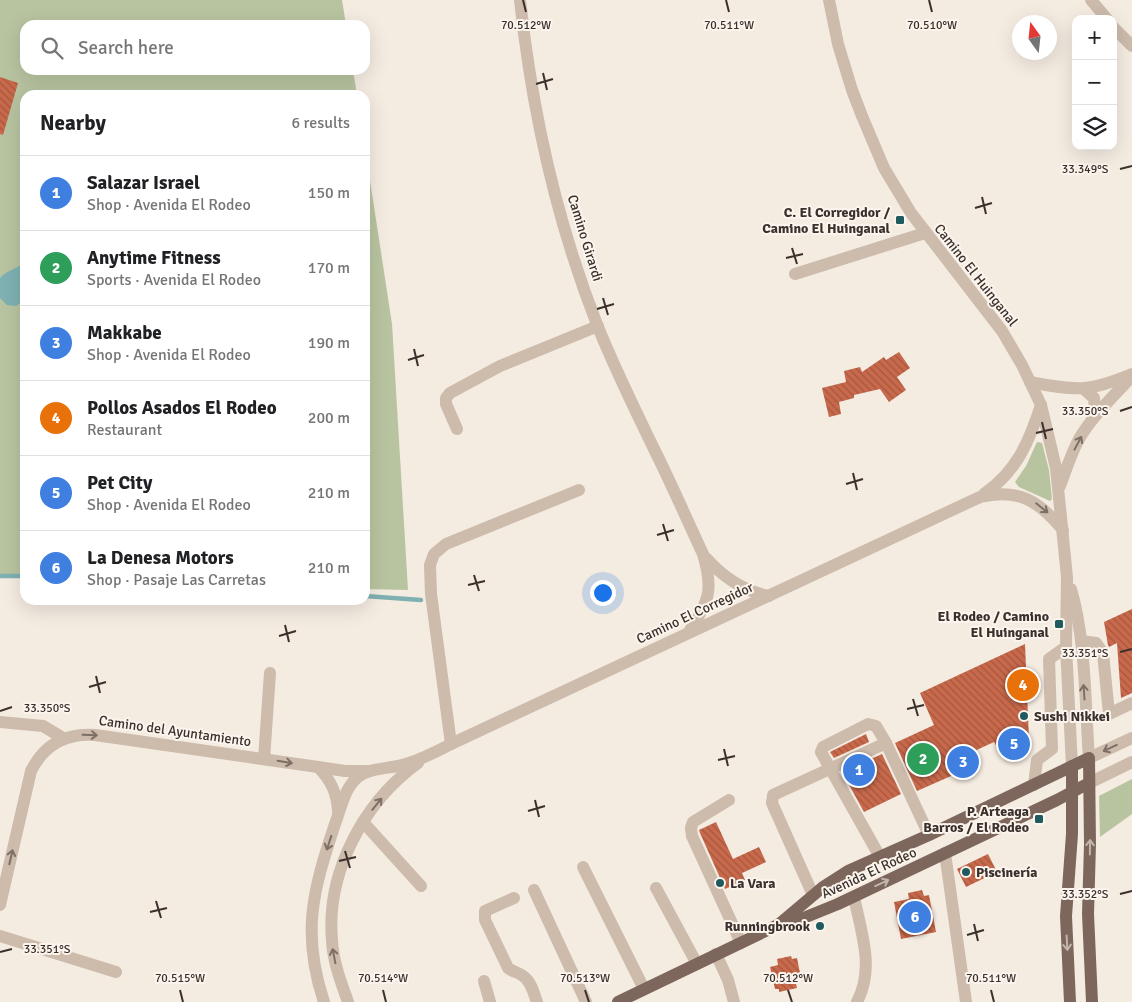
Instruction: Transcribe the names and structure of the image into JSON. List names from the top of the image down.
{
  "streets": {
    "main road": ["Avenida El Rodeo"],
    "street": [
      "Camino Girardi",
      "Camino El Huinganal",
      "Camino El Corregidor",
      "Camino del Ayuntamiento"
    ]
  },
  "crossings": [
    ["Camino Girardi", "Camino El Corregidor"],
    ["Camino El Huinganal", "Camino El Corregidor"],
    ["Camino El Huinganal", "Avenida El Rodeo"],
    ["Camino El Corregidor", "Camino del Ayuntamiento"]
  ],
  "places": {
    "transit": ["C. El Corregidor / Camino El Huinganal", "El Rodeo / Camino El Huinganal", "P. Arteaga Barros / El Rodeo"],
    "other": [
      "Sushi Nikkei",
      "Piscinería",
      "La Vara",
      "Runningbrook"
    ]
  },
  "north": "top",
  "page": {
    "map_buttons": ["+", "−"],
    "search": "Search here",
    "heading": ["Nearby", "6 results"],
    "list": [
      {
        "mark": "1",
        "name": "Salazar Israel",
        "note": "Shop · Avenida El Rodeo",
        "value": "150 m"
      },
      {
        "mark": "2",
        "name": "Anytime Fitness",
        "note": "Sports · Avenida El Rodeo",
        "value": "170 m"
      },
      {
        "mark": "3",
        "name": "Makkabe",
        "note": "Shop · Avenida El Rodeo",
        "value": "190 m"
      },
      {
        "mark": "4",
        "name": "Pollos Asados El Rodeo",
        "note": "Restaurant",
        "value": "200 m"
      },
      {
        "mark": "5",
        "name": "Pet City",
        "note": "Shop · Avenida El Rodeo",
        "value": "210 m"
      },
      {
        "mark": "6",
        "name": "La Denesa Motors",
        "note": "Shop · Pasaje Las Carretas",
        "value": "210 m"
      }
    ],
    "pins": [
      "4",
      "5",
      "2",
      "3",
      "1",
      "6"
    ]
  },
  "coordinates": [
    "70.512°W",
    "70.511°W",
    "70.510°W",
    "33.349°S",
    "33.350°S",
    "33.351°S",
    "33.352°S",
    "70.515°W",
    "70.514°W",
    "70.513°W"
  ]
}
